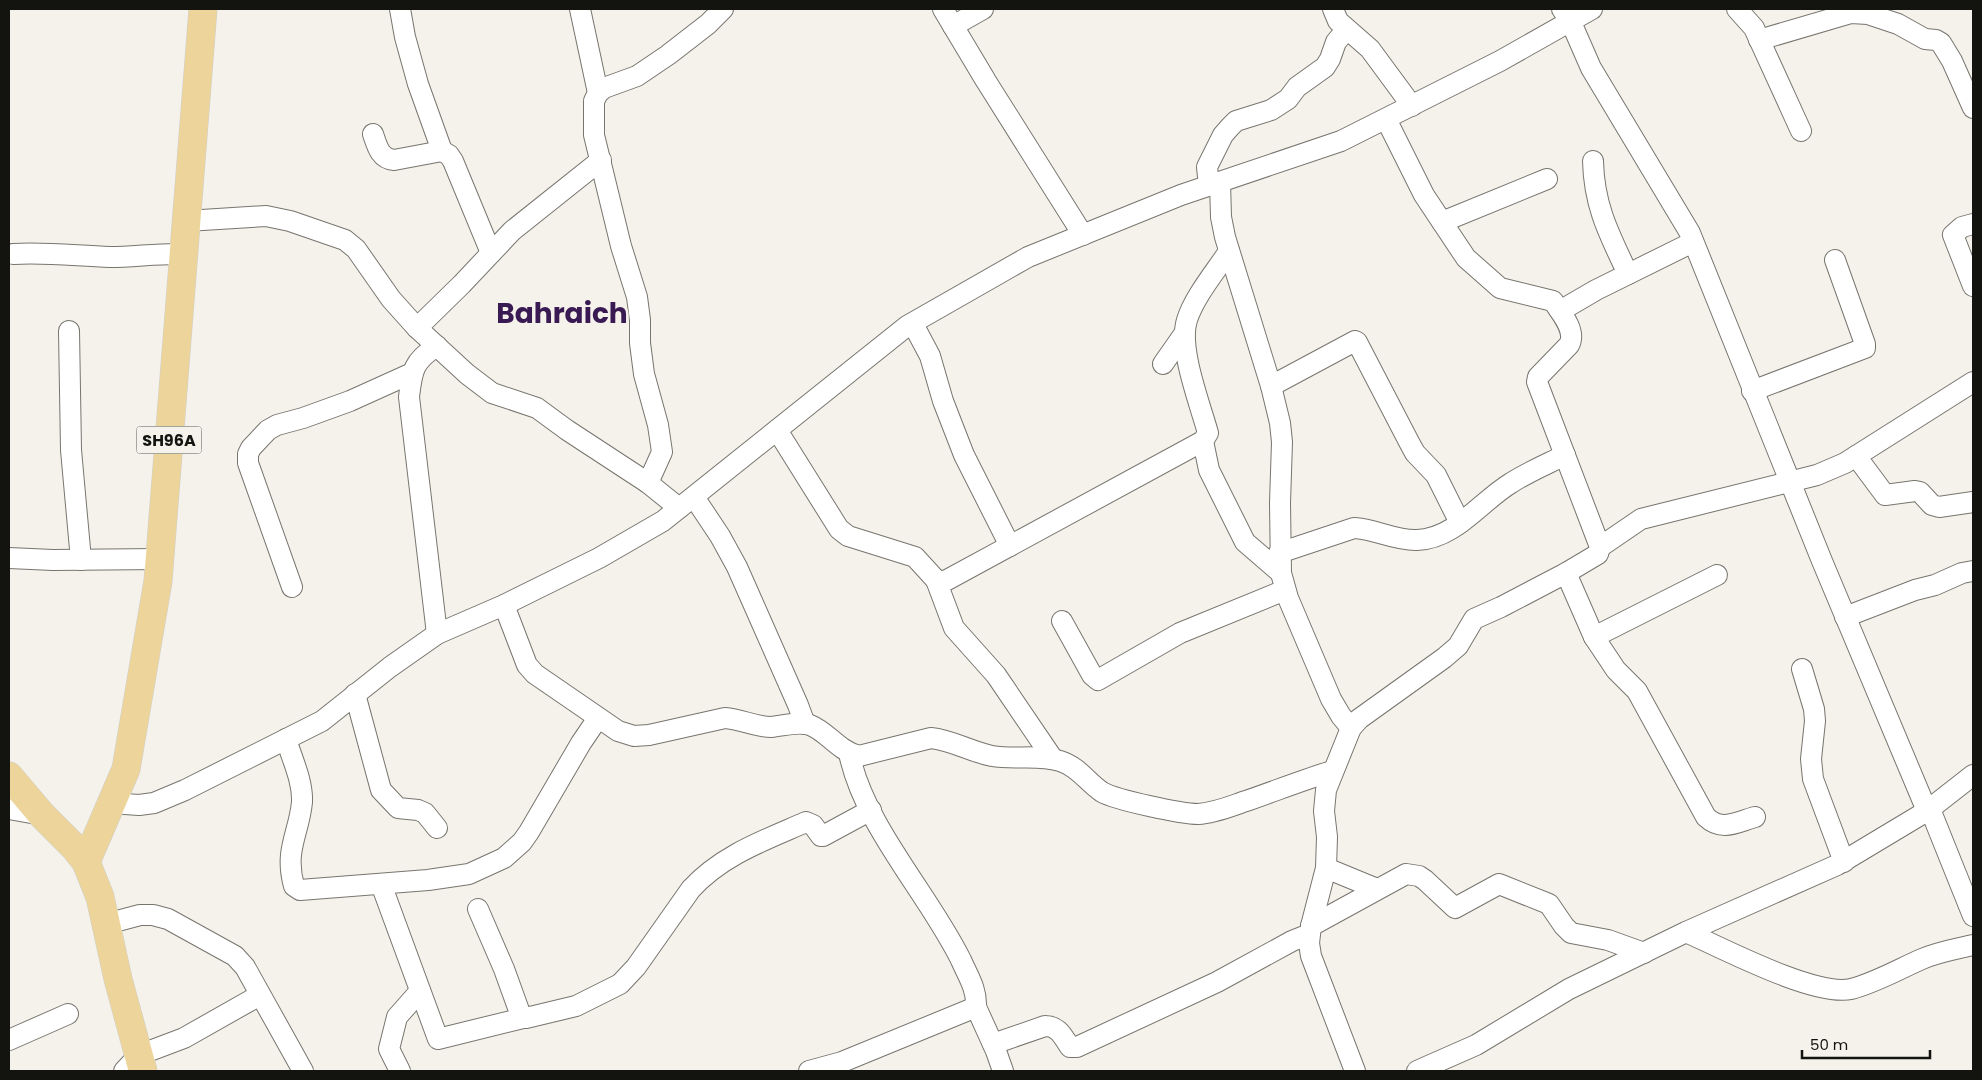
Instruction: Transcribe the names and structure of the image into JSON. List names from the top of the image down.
{
  "streets": {
    "main road": ["SH96A"]
  },
  "districts": ["Bahraich"],
  "scale_bar": "50 m"
}
